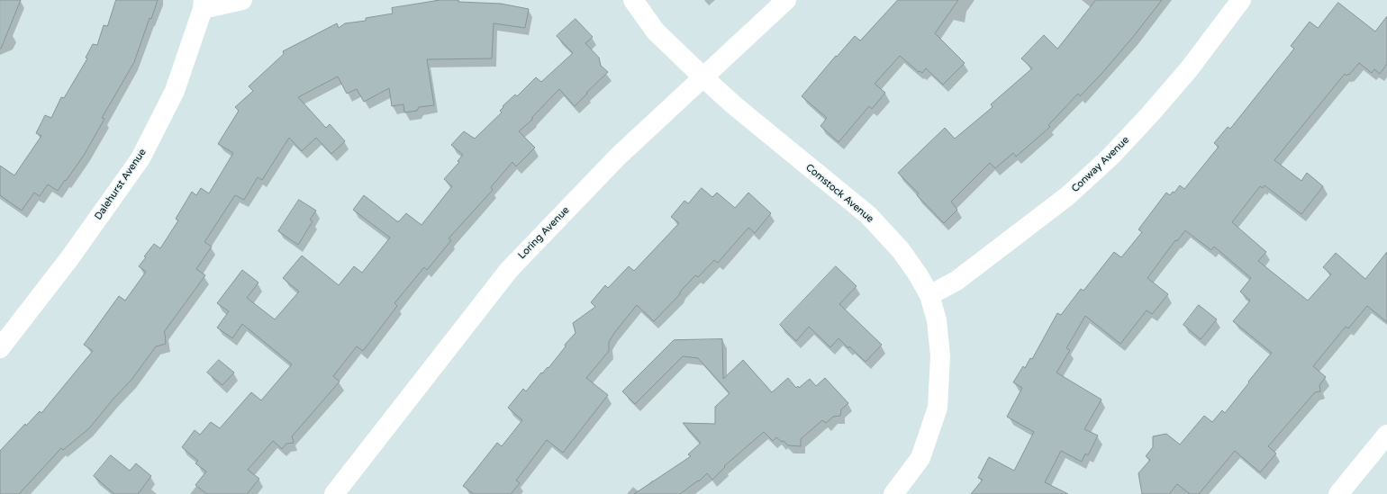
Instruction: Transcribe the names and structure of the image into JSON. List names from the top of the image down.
{
  "streets": {
    "street": [
      "Conway Avenue",
      "Dalehurst Avenue",
      "Comstock Avenue",
      "Loring Avenue"
    ]
  },
  "crossings": [
    ["Conway Avenue", "Comstock Avenue"],
    ["Comstock Avenue", "Loring Avenue"]
  ]
}
